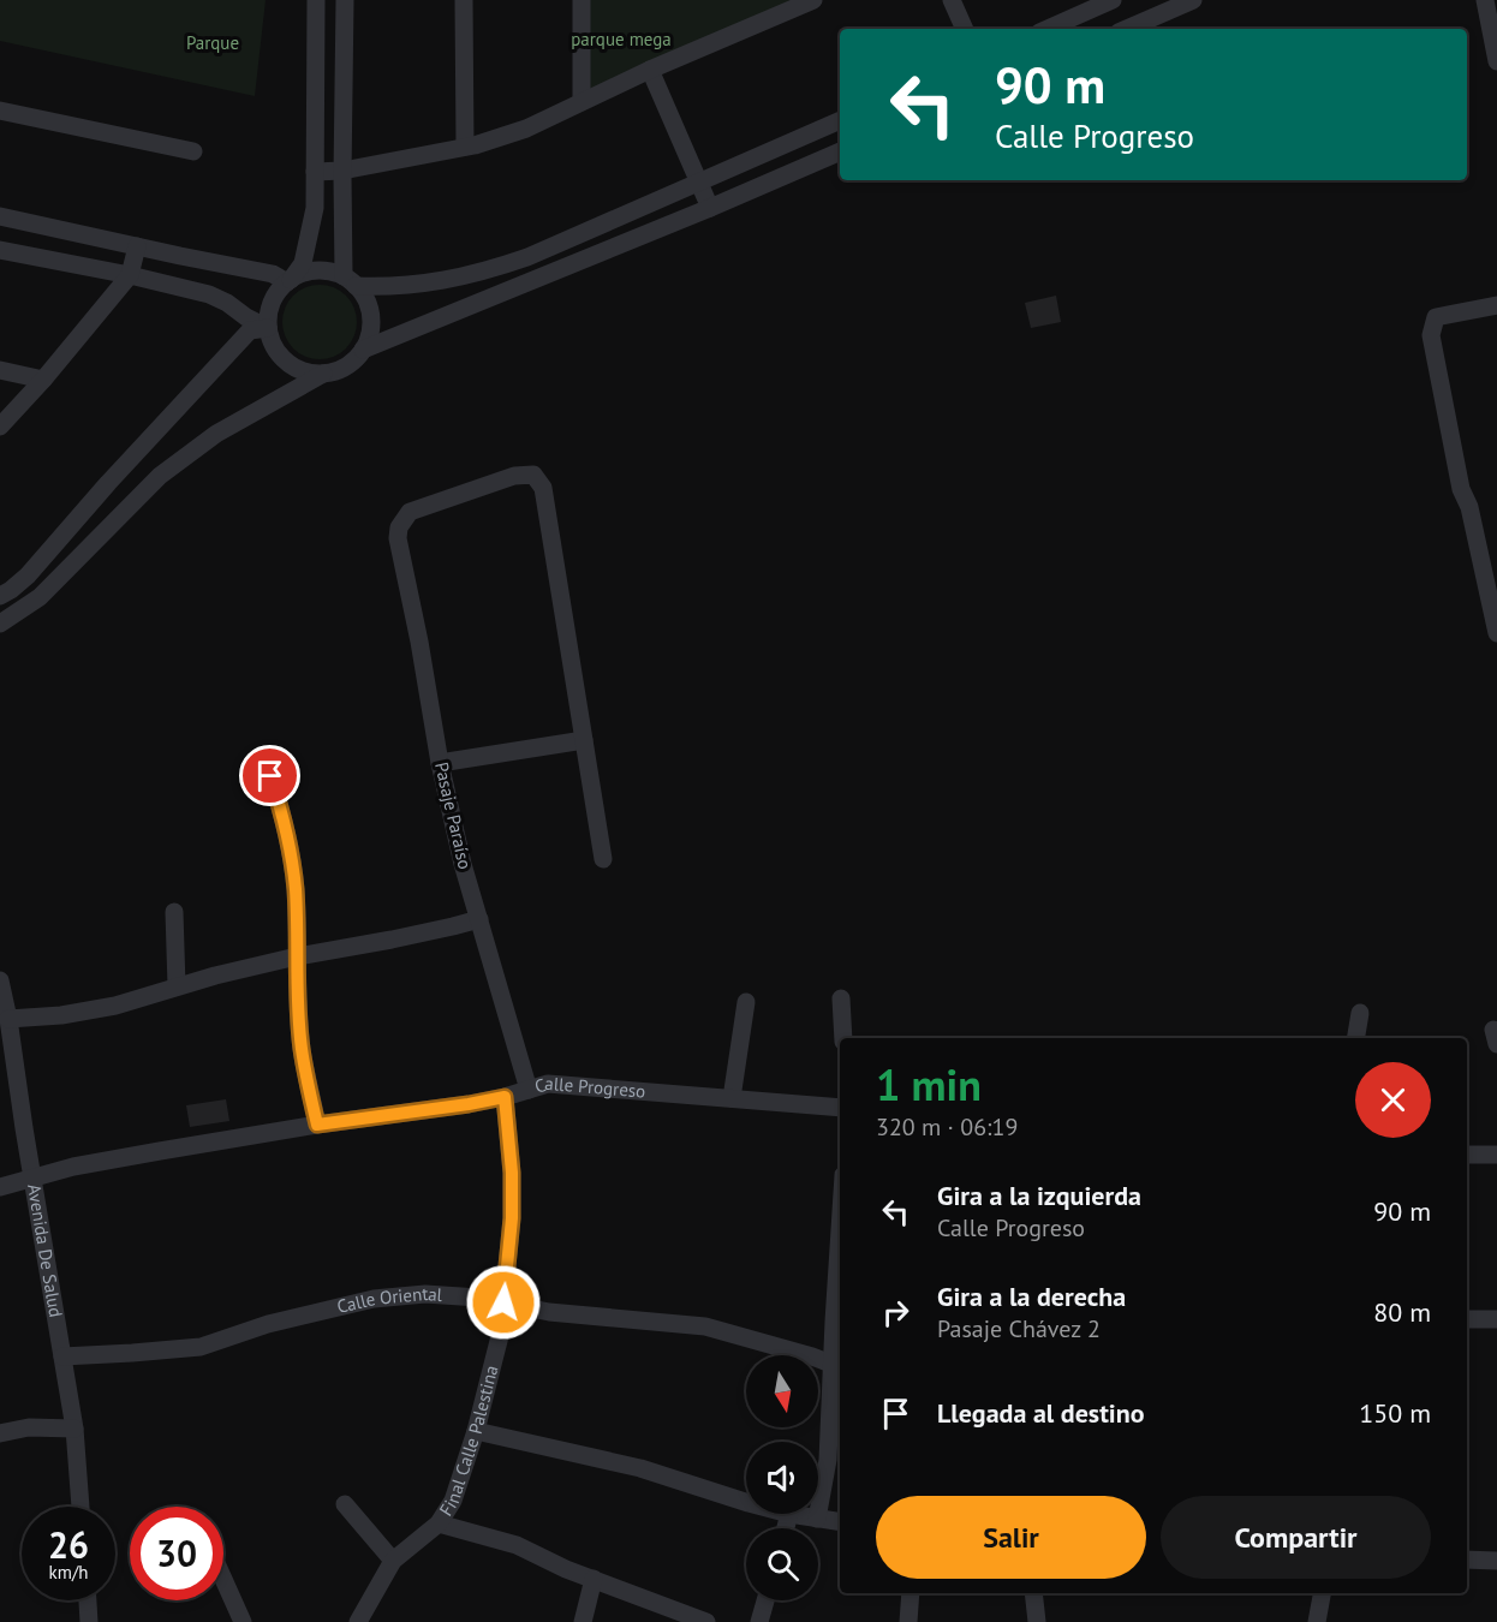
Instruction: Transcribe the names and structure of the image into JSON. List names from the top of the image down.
{
  "streets": {
    "street": [
      "Pasaje Paraíso",
      "Calle Progreso",
      "Avenida De Salud",
      "Calle Oriental",
      "Final Calle Palestina"
    ]
  },
  "crossings": [
    ["Pasaje Paraíso", "Calle Progreso"],
    ["Calle Progreso", "Avenida De Salud"],
    ["Calle Progreso", "Final Calle Palestina"],
    ["Avenida De Salud", "Calle Oriental"],
    ["Calle Oriental", "Final Calle Palestina"]
  ],
  "parks": ["parque mega", "Parque"],
  "north": "bottom",
  "page": {
    "turn": ["90 m", "Calle Progreso"],
    "heading": ["1 min", "320 m · 06:19"],
    "list": [
      {
        "name": "Gira a la izquierda",
        "note": "Calle Progreso",
        "value": "90 m"
      },
      {
        "name": "Gira a la derecha",
        "note": "Pasaje Chávez 2",
        "value": "80 m"
      },
      {
        "name": "Llegada al destino",
        "value": "150 m"
      }
    ],
    "buttons": ["Salir", "Compartir"],
    "speed": "26 km/h",
    "limit": "30"
  }
}
